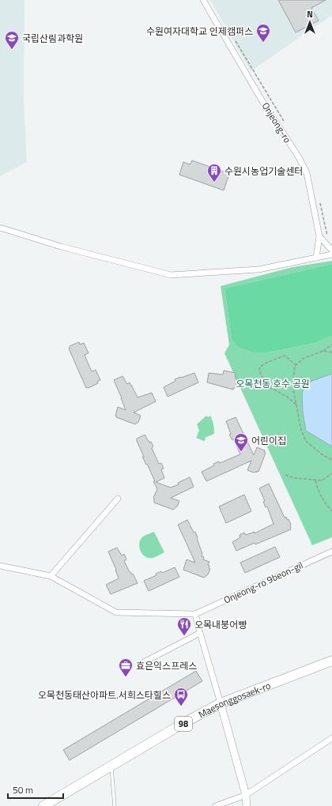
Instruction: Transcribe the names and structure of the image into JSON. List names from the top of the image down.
{
  "streets": {
    "main road": ["Maesonggosaek-ro", "98"],
    "street": ["Onjeong-ro", "Onjeong-ro 9beon-gil"]
  },
  "parks": ["오목천동 호수 공원"],
  "places": {
    "school or university": ["수원여자대학교 인제캠퍼스", "국립산림과학원", "어린이집"],
    "building": ["수원시농업기술센터"],
    "restaurant": ["오목내붕어빵"],
    "office": ["효은익스프레스"],
    "bus stop": ["오목천동태산아파트.서희스타힐스"]
  },
  "scale_bar": "50 m",
  "north": "top"
}
